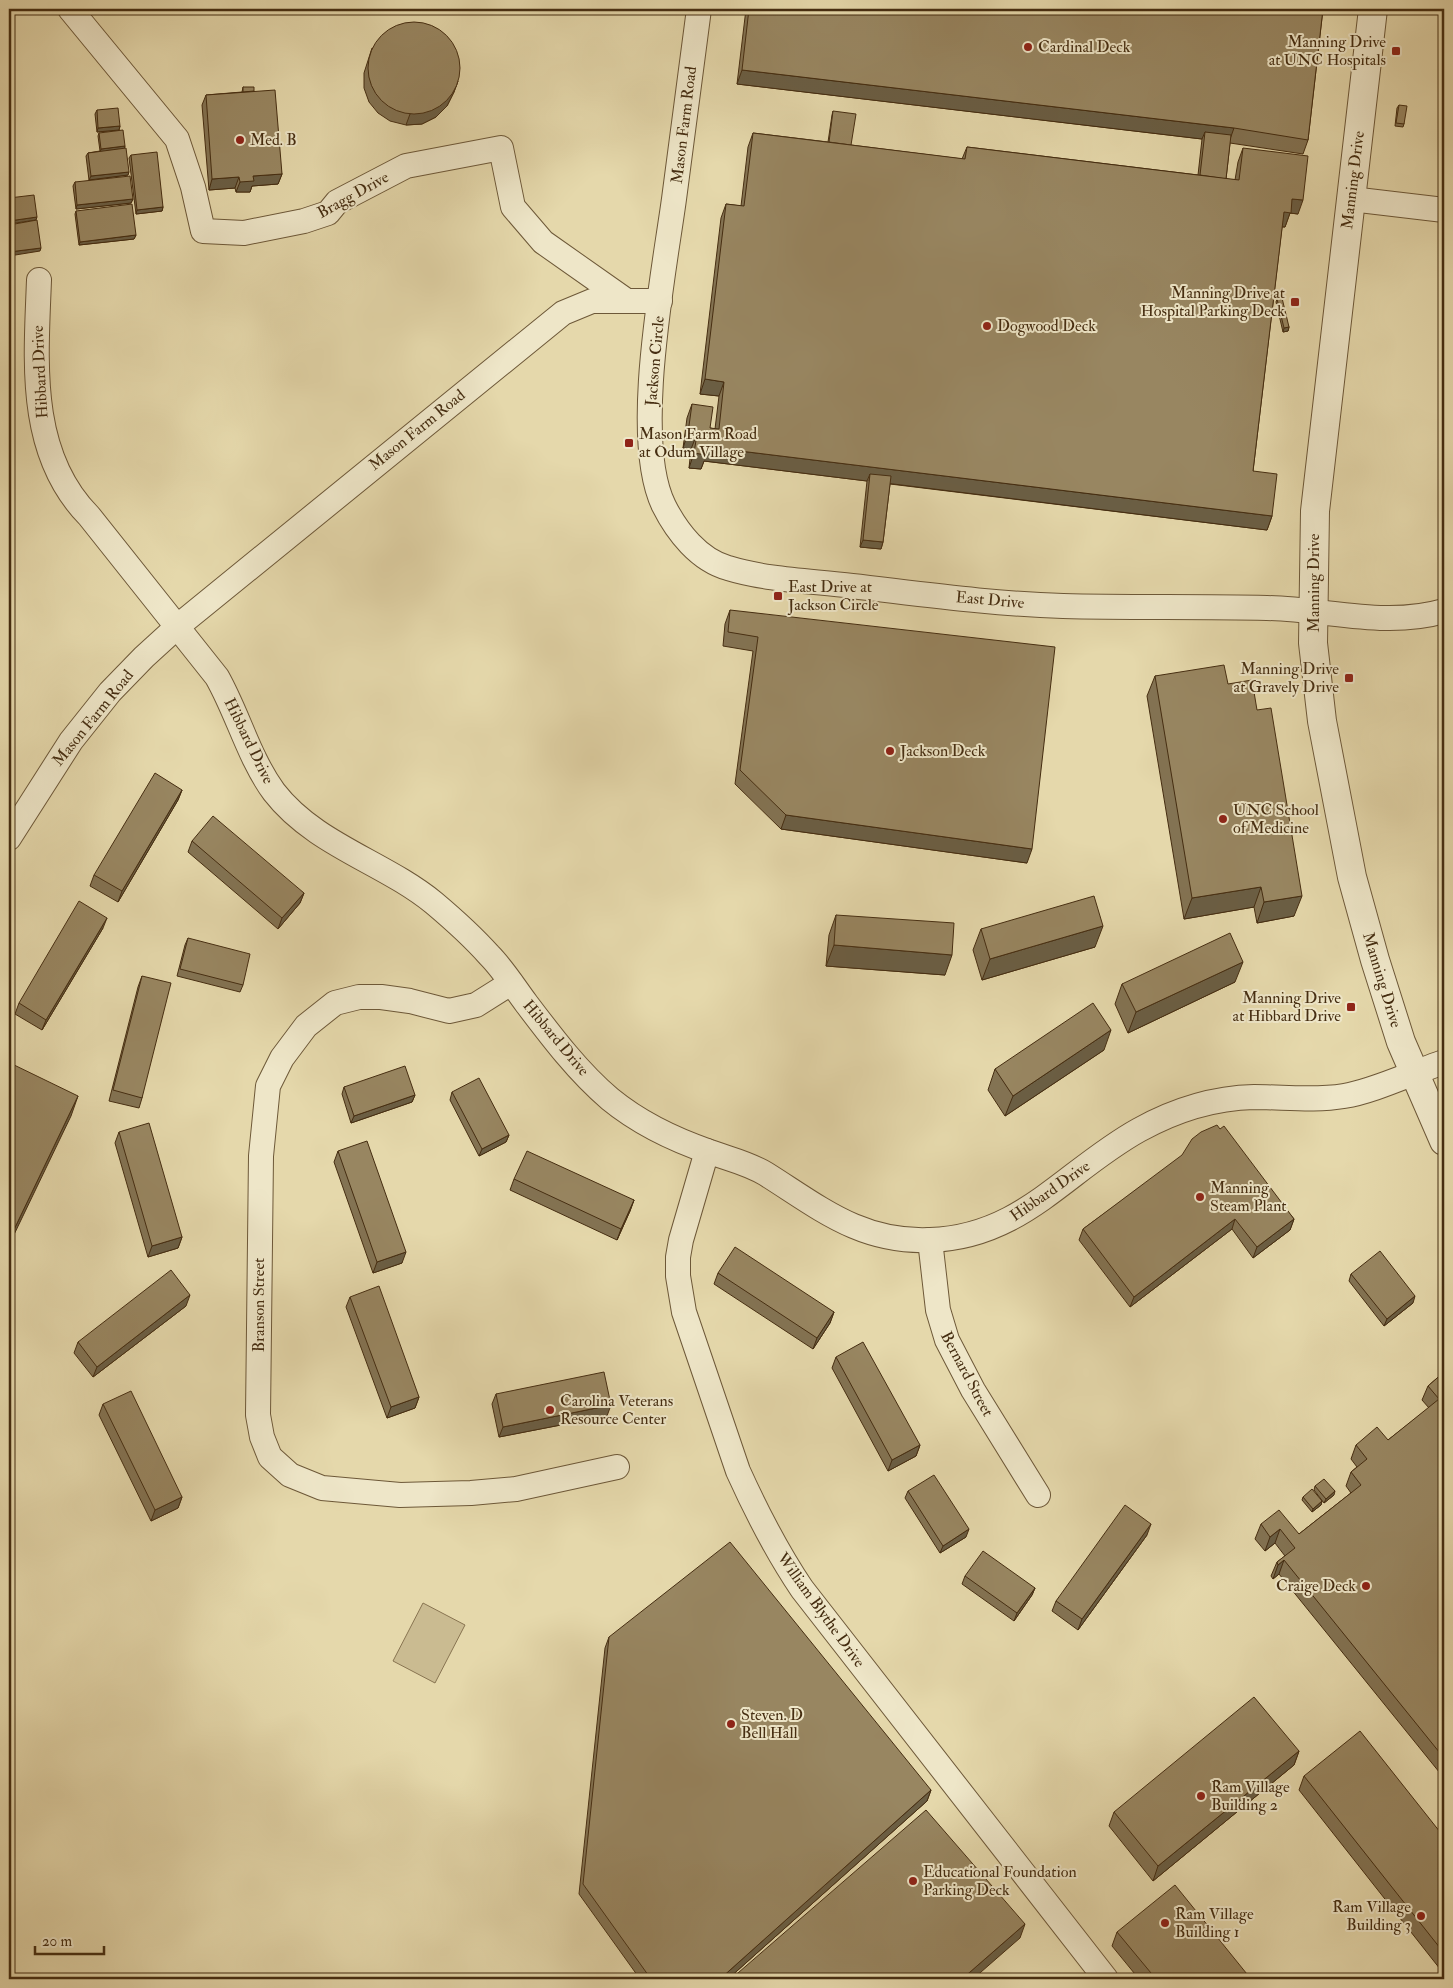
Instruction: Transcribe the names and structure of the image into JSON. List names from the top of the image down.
{
  "streets": {
    "street": [
      "Mason Farm Road",
      "Manning Drive",
      "Bragg Drive",
      "Jackson Circle",
      "Hibbard Drive",
      "East Drive",
      "Branson Street",
      "Bernard Street",
      "William Blythe Drive"
    ]
  },
  "crossings": [
    ["Mason Farm Road", "Bragg Drive"],
    ["Mason Farm Road", "Jackson Circle"],
    ["Mason Farm Road", "Hibbard Drive"],
    ["Manning Drive", "Hibbard Drive"],
    ["Manning Drive", "East Drive"],
    ["Jackson Circle", "East Drive"],
    ["Hibbard Drive", "Branson Street"],
    ["Hibbard Drive", "Bernard Street"],
    ["Hibbard Drive", "William Blythe Drive"]
  ],
  "places": {
    "other": [
      "Cardinal Deck",
      "Med. B",
      "Dogwood Deck",
      "Jackson Deck",
      "UNC School of Medicine",
      "Manning Steam Plant",
      "Carolina Veterans Resource Center",
      "Craige Deck",
      "Steven. D Bell Hall",
      "Ram Village Building 2",
      "Educational Foundation Parking Deck",
      "Ram Village Building 3",
      "Ram Village Building 1"
    ],
    "transit": [
      "Manning Drive at UNC Hospitals",
      "Manning Drive at Hospital Parking Deck",
      "Mason Farm Road at Odum Village",
      "East Drive at Jackson Circle",
      "Manning Drive at Gravely Drive",
      "Manning Drive at Hibbard Drive"
    ]
  },
  "scale_bar": "20 m"
}
